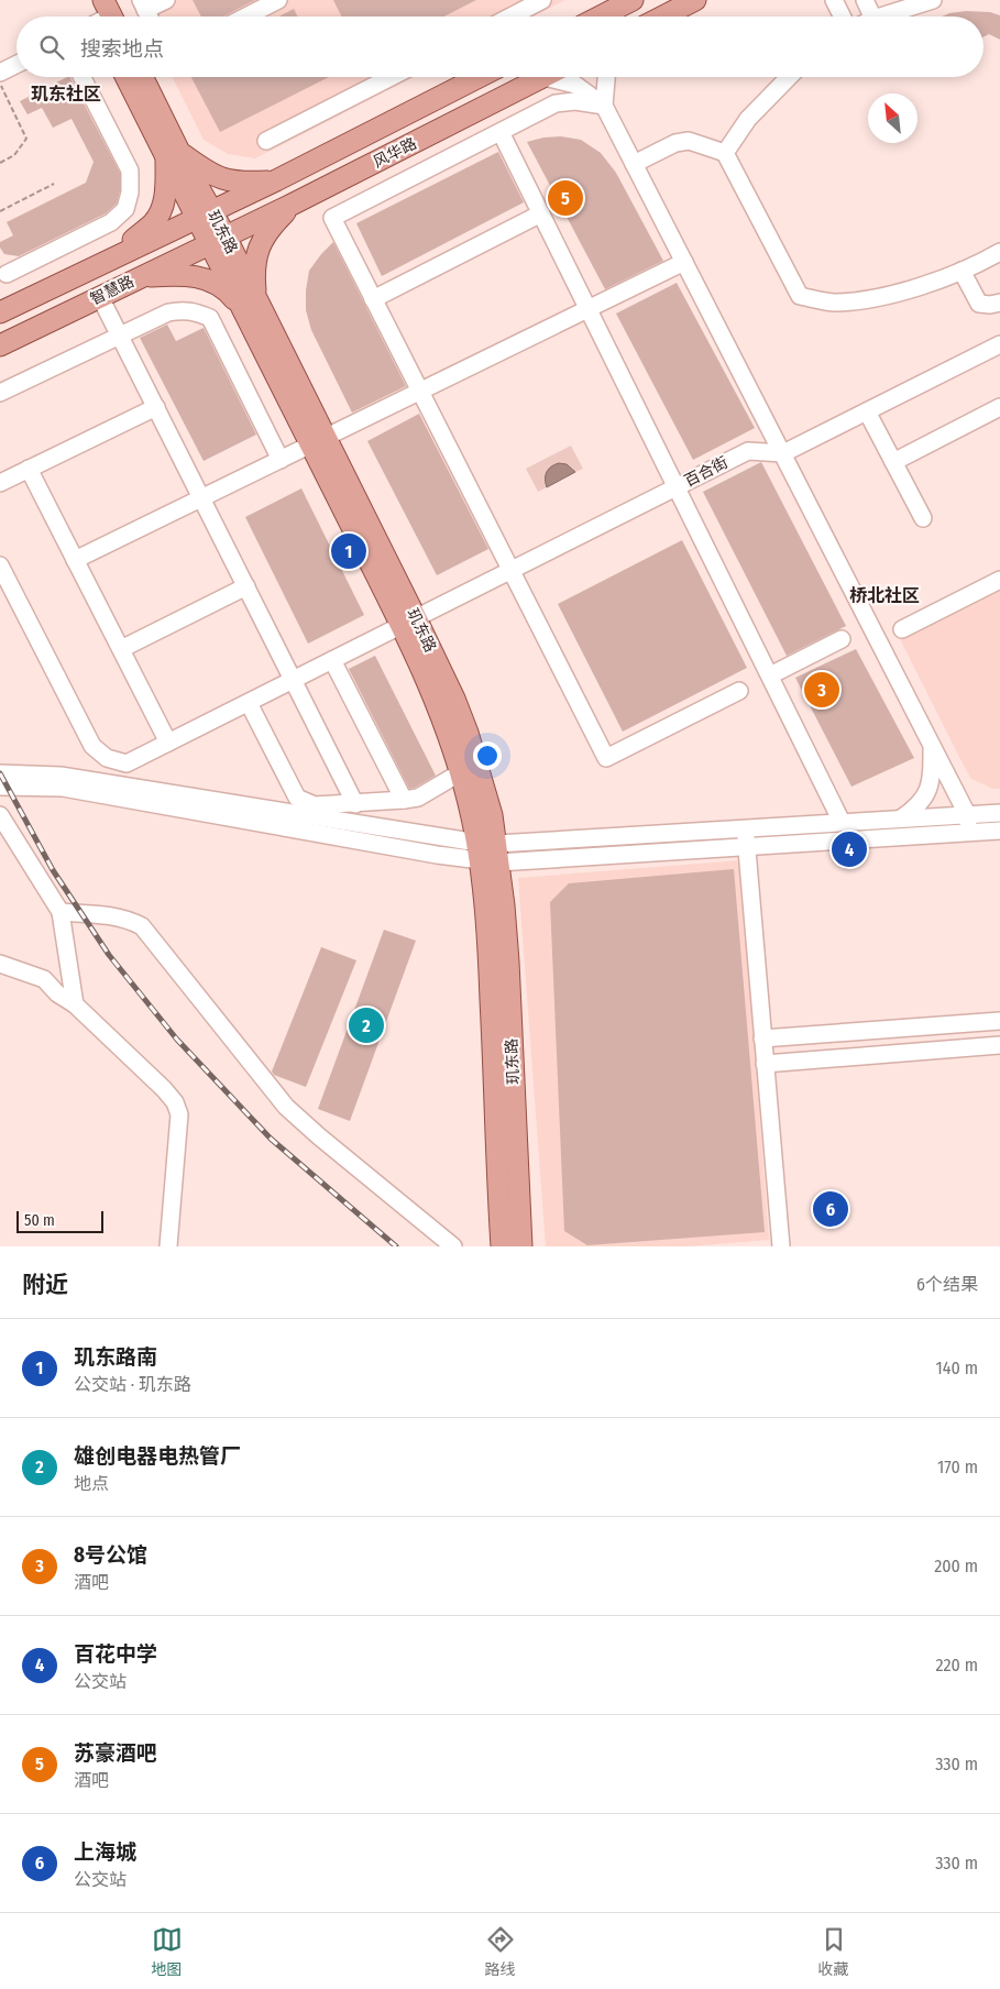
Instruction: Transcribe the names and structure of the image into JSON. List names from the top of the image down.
{
  "streets": {
    "main road": ["风华路", "玑东路", "智慧路"],
    "street": ["百合街"]
  },
  "crossings": [
    ["风华路", "玑东路"],
    ["风华路", "智慧路"],
    ["玑东路", "智慧路"],
    ["玑东路", "百合街"]
  ],
  "districts": ["玑东社区", "桥北社区"],
  "scale_bar": "50 m",
  "north": "top left",
  "page": {
    "search": "搜索地点",
    "pins": [
      "5",
      "1",
      "3",
      "4",
      "2",
      "6"
    ],
    "scale": "50 m",
    "heading": ["附近", "6个结果"],
    "list": [
      {
        "mark": "1",
        "name": "玑东路南",
        "note": "公交站 · 玑东路",
        "value": "140 m"
      },
      {
        "mark": "2",
        "name": "雄创电器电热管厂",
        "note": "地点",
        "value": "170 m"
      },
      {
        "mark": "3",
        "name": "8号公馆",
        "note": "酒吧",
        "value": "200 m"
      },
      {
        "mark": "4",
        "name": "百花中学",
        "note": "公交站",
        "value": "220 m"
      },
      {
        "mark": "5",
        "name": "苏豪酒吧",
        "note": "酒吧",
        "value": "330 m"
      },
      {
        "mark": "6",
        "name": "上海城",
        "note": "公交站",
        "value": "330 m"
      }
    ],
    "nav": ["地图", "路线", "收藏"]
  }
}
